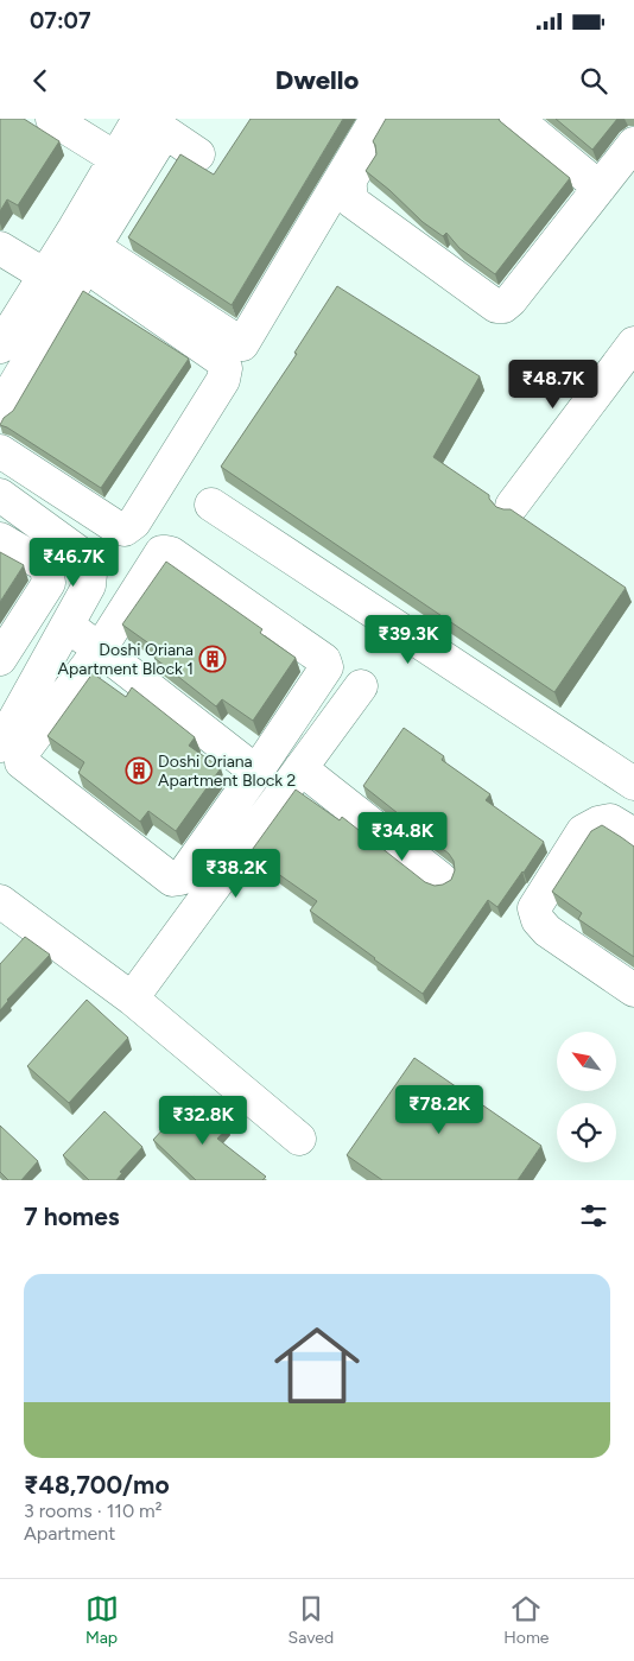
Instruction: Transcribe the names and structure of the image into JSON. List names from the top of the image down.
{
  "places": {
    "building": ["Doshi Oriana Apartment Block 1", "Doshi Oriana Apartment Block 2"]
  },
  "north": "top left",
  "page": {
    "status": "07:07",
    "header": "Dwello",
    "price": [
      "₹48.7K",
      "₹46.7K",
      "₹39.3K",
      "₹34.8K",
      "₹38.2K",
      "₹78.2K",
      "₹32.8K"
    ],
    "heading": "7 homes",
    "list": [
      {
        "name": "₹48,700/mo",
        "note": "3 rooms · 110 m² · Apartment"
      }
    ],
    "tabs": ["Map", "Saved", "Home"]
  }
}
